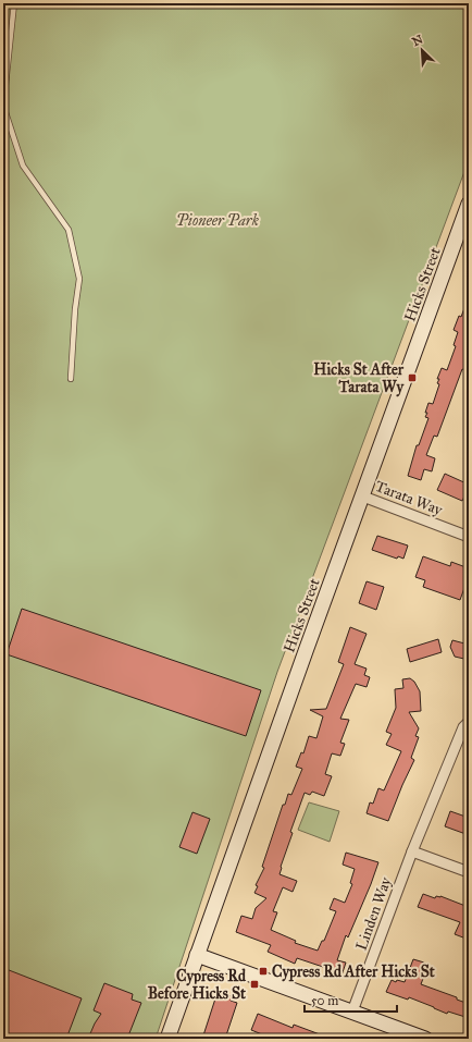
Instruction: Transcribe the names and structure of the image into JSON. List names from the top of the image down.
{
  "streets": {
    "street": ["Hicks Street", "Tarata Way", "Linden Way"]
  },
  "crossings": [
    ["Hicks Street", "Tarata Way"]
  ],
  "parks": ["Pioneer Park"],
  "places": {
    "transit": ["Hicks St After Tarata Wy", "Cypress Rd After Hicks St", "Cypress Rd Before Hicks St"]
  },
  "scale_bar": "50 m",
  "north": "top left"
}
